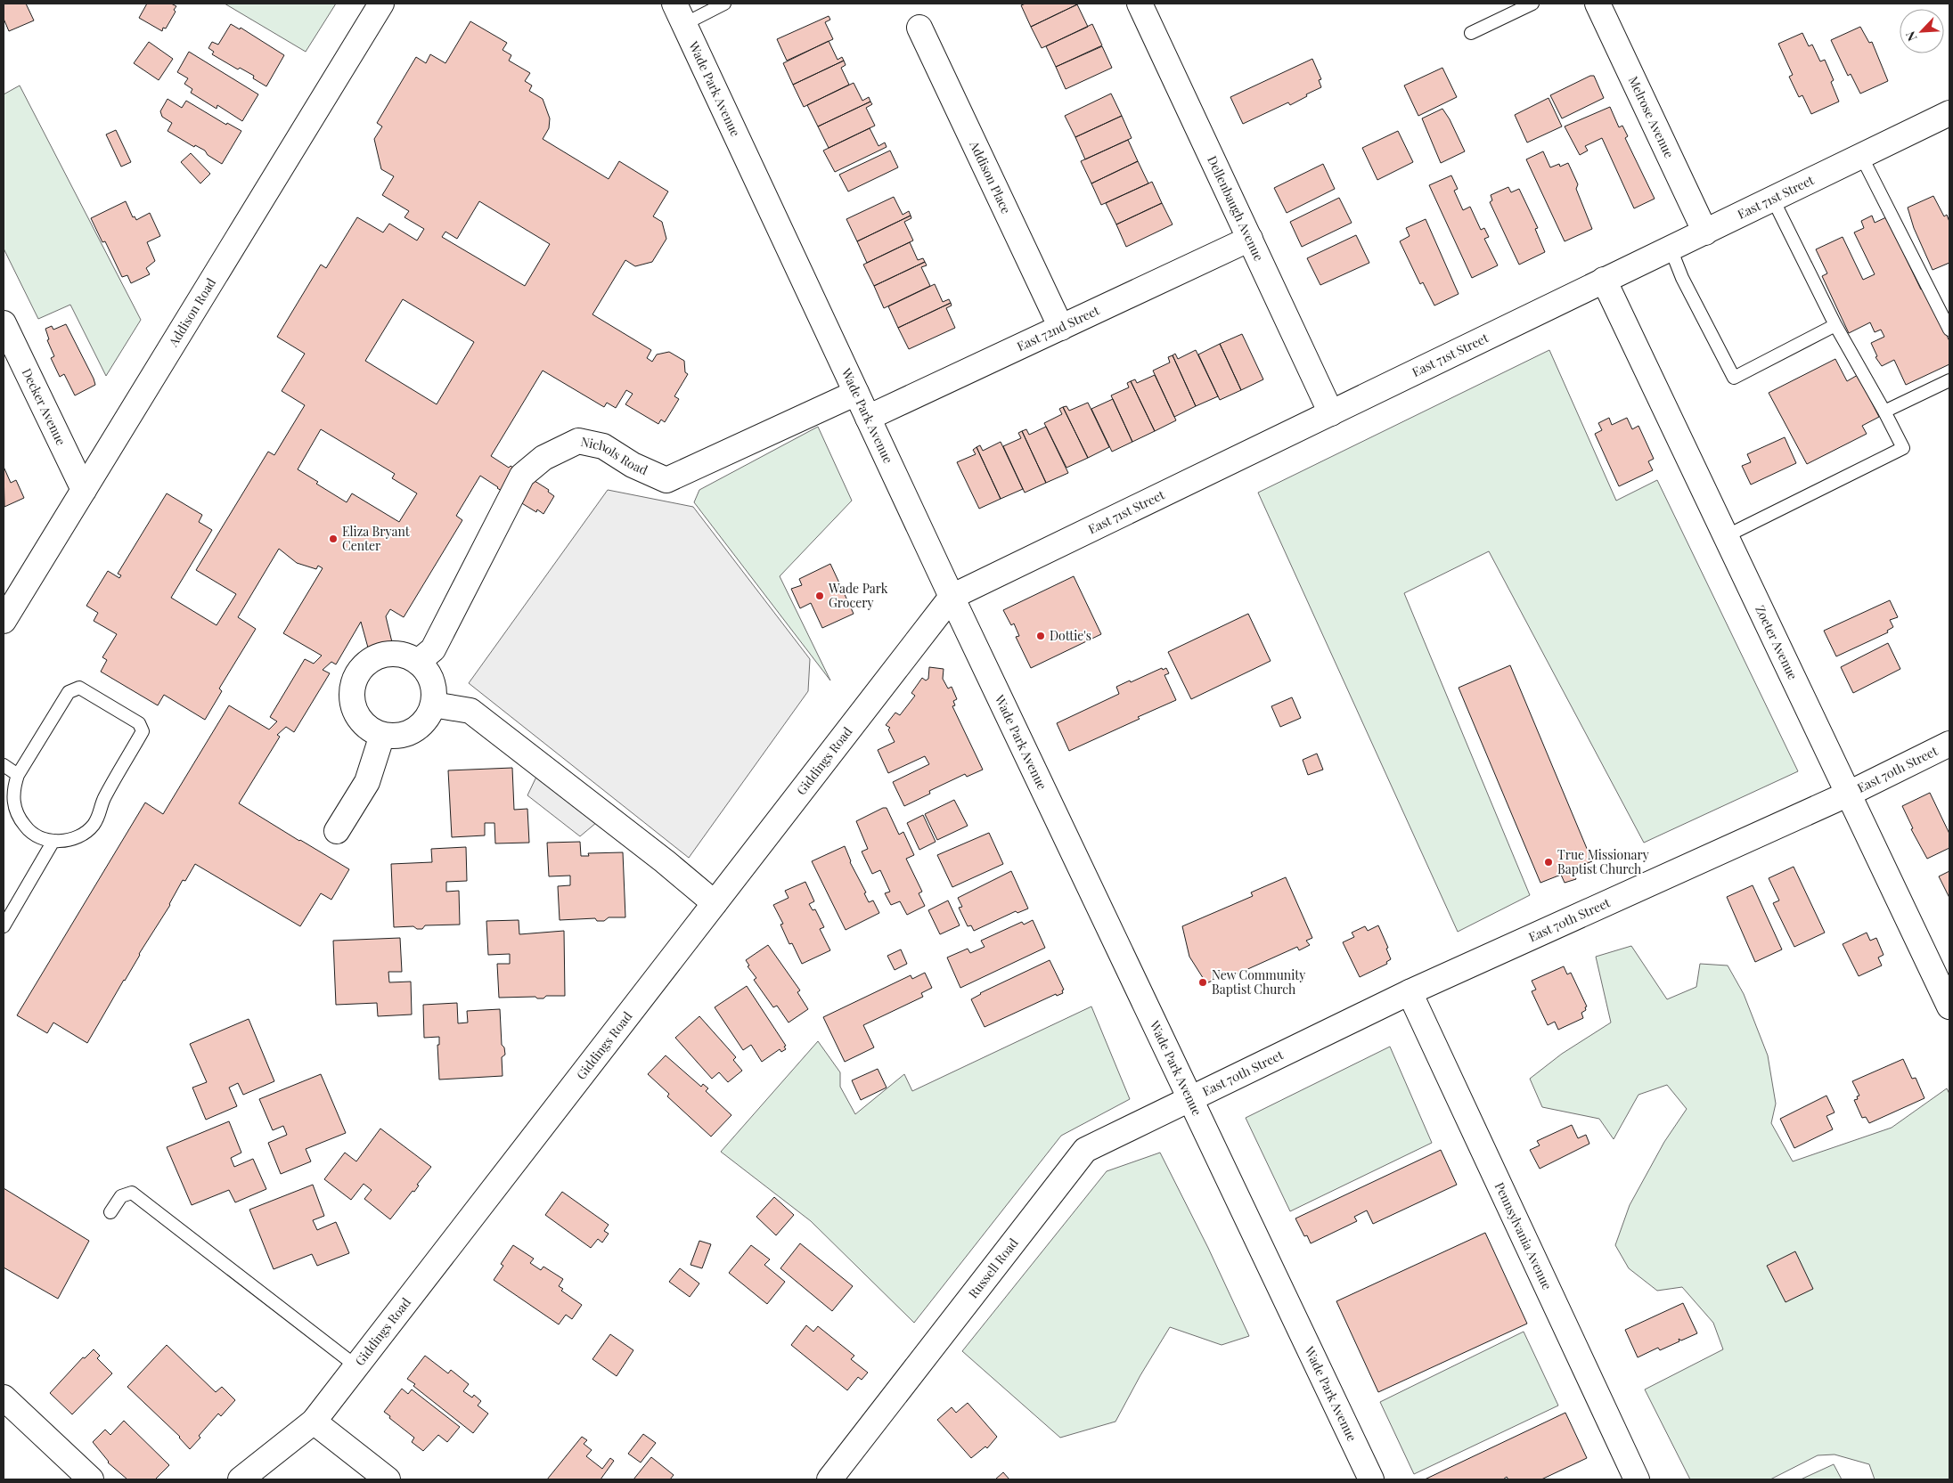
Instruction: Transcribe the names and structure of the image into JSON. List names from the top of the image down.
{
  "streets": {
    "street": [
      "Wade Park Avenue",
      "Melrose Avenue",
      "Addison Place",
      "East 71st Street",
      "Dellenbaugh Avenue",
      "Addison Road",
      "East 72nd Street",
      "Decker Avenue",
      "Nichols Road",
      "Zoeter Avenue",
      "Giddings Road",
      "East 70th Street",
      "Pennsylvania Avenue",
      "Russell Road"
    ]
  },
  "crossings": [
    ["Wade Park Avenue", "East 71st Street"],
    ["Wade Park Avenue", "East 72nd Street"],
    ["Wade Park Avenue", "Nichols Road"],
    ["Wade Park Avenue", "Giddings Road"],
    ["Wade Park Avenue", "East 70th Street"],
    ["Wade Park Avenue", "Russell Road"],
    ["Melrose Avenue", "East 71st Street"],
    ["Addison Place", "East 72nd Street"],
    ["East 71st Street", "Dellenbaugh Avenue"],
    ["East 71st Street", "Zoeter Avenue"],
    ["East 71st Street", "Giddings Road"],
    ["Dellenbaugh Avenue", "East 72nd Street"],
    ["Addison Road", "Decker Avenue"],
    ["Zoeter Avenue", "East 70th Street"],
    ["East 70th Street", "Pennsylvania Avenue"],
    ["East 70th Street", "Russell Road"]
  ],
  "places": [
    "Eliza Bryant Center",
    "Wade Park Grocery",
    "Dottie's",
    "True Missionary Baptist Church",
    "New Community Baptist Church"
  ],
  "north": "bottom left"
}
